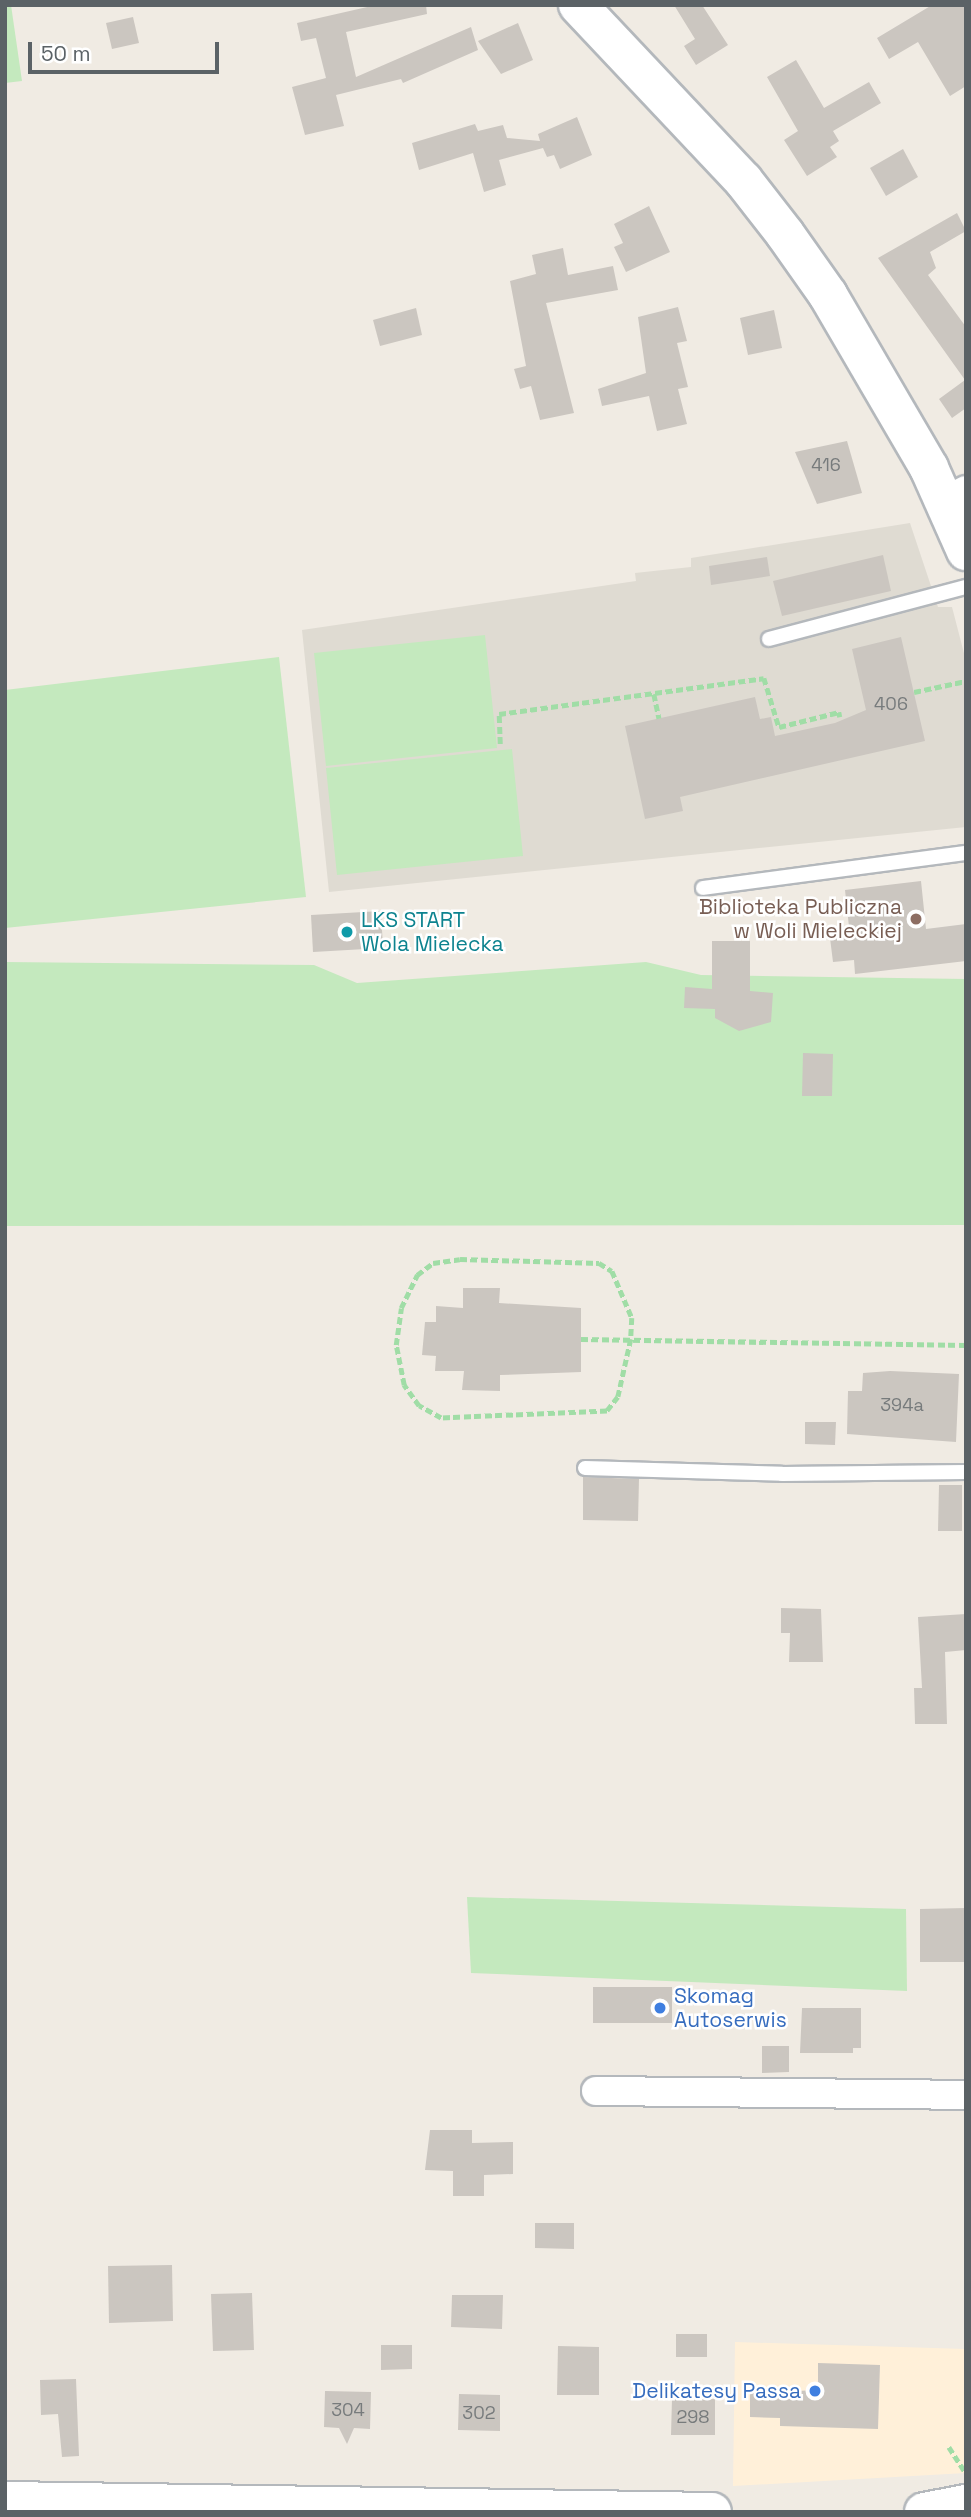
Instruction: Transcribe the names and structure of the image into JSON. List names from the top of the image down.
{
  "places": [
    "Biblioteka Publiczna w Woli Mieleckiej",
    "LKS START Wola Mielecka",
    "Skomag Autoserwis",
    "Delikatesy Passa"
  ],
  "house_numbers": [
    "416",
    "406",
    "394a",
    "304",
    "302",
    "298"
  ],
  "scale_bar": "50 m"
}
